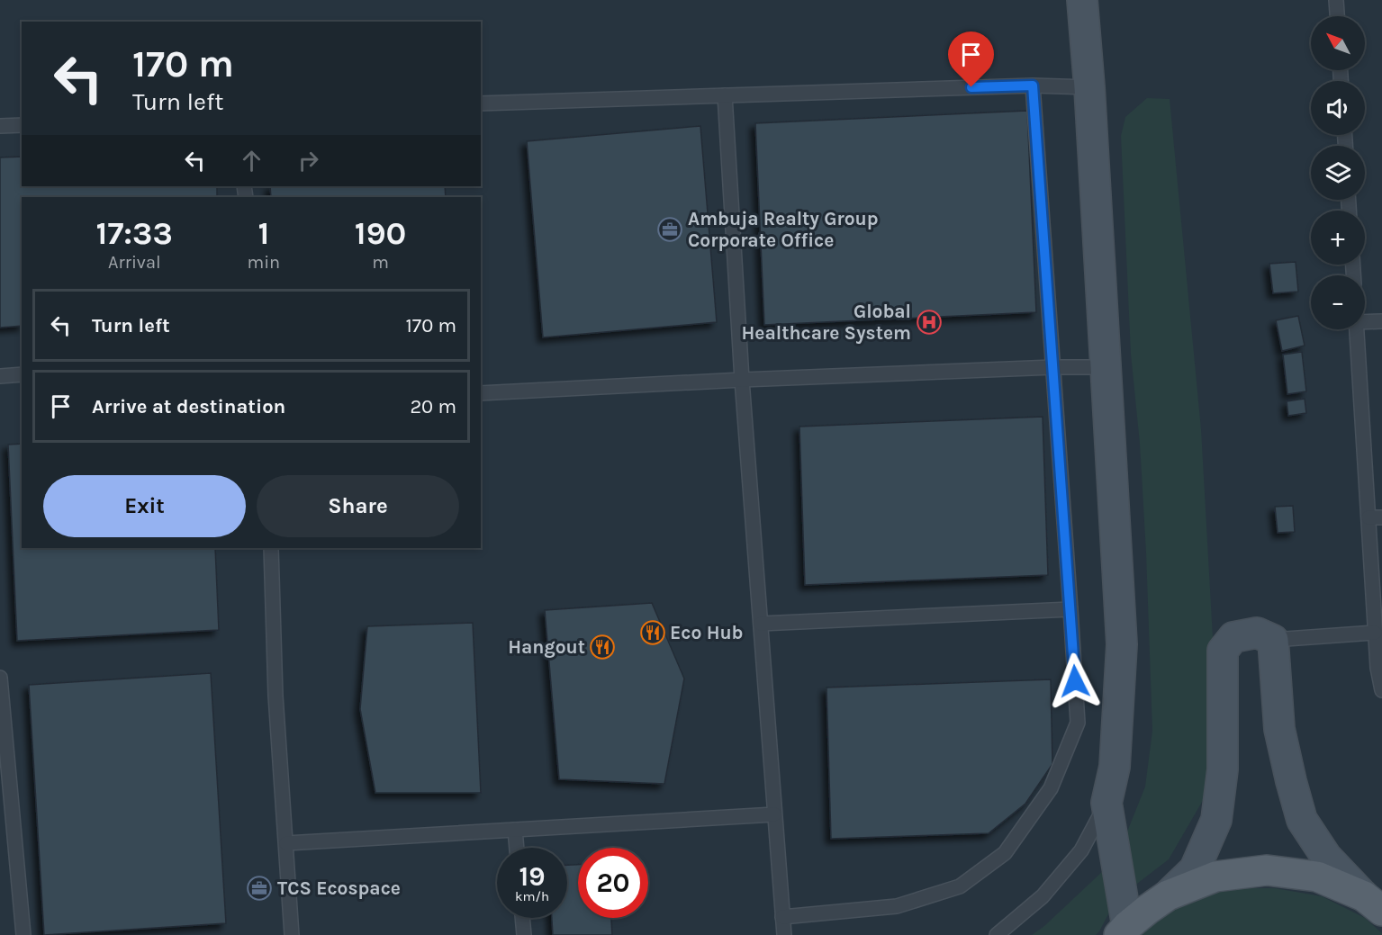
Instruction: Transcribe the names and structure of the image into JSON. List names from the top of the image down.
{
  "places": {
    "office": ["Ambuja Realty Group Corporate Office", "TCS Ecospace"],
    "hospital": ["Global Healthcare System"],
    "restaurant": ["Eco Hub", "Hangout"]
  },
  "north": "top left",
  "page": {
    "map_buttons": ["+", "−"],
    "turn": ["170 m", "Turn left"],
    "eta": [
      "17:33",
      "Arrival",
      "1",
      "min",
      "190",
      "m"
    ],
    "list": [
      {
        "name": "Turn left",
        "value": "170 m"
      },
      {
        "name": "Arrive at destination",
        "value": "20 m"
      }
    ],
    "buttons": ["Exit", "Share"],
    "speed": "19 km/h",
    "limit": "20"
  }
}
